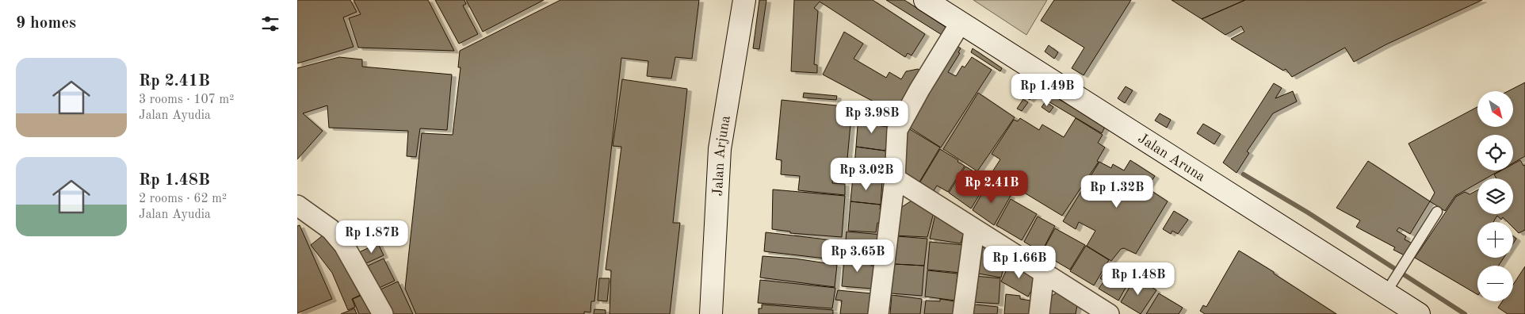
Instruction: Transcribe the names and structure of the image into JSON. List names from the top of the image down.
{
  "streets": {
    "street": ["Jalan Arjuna", "Jalan Aruna"]
  },
  "north": "bottom right",
  "page": {
    "heading": "9 homes",
    "list": [
      {
        "name": "Rp 2.41B",
        "note": "3 rooms · 107 m² · Jalan Ayudia"
      },
      {
        "name": "Rp 1.48B",
        "note": "2 rooms · 62 m² · Jalan Ayudia"
      }
    ],
    "price": [
      "Rp 1.49B",
      "Rp 3.98B",
      "Rp 3.02B",
      "Rp 2.41B",
      "Rp 1.32B",
      "Rp 1.87B",
      "Rp 3.65B",
      "Rp 1.66B",
      "Rp 1.48B"
    ],
    "map_buttons": ["+", "−"]
  }
}
